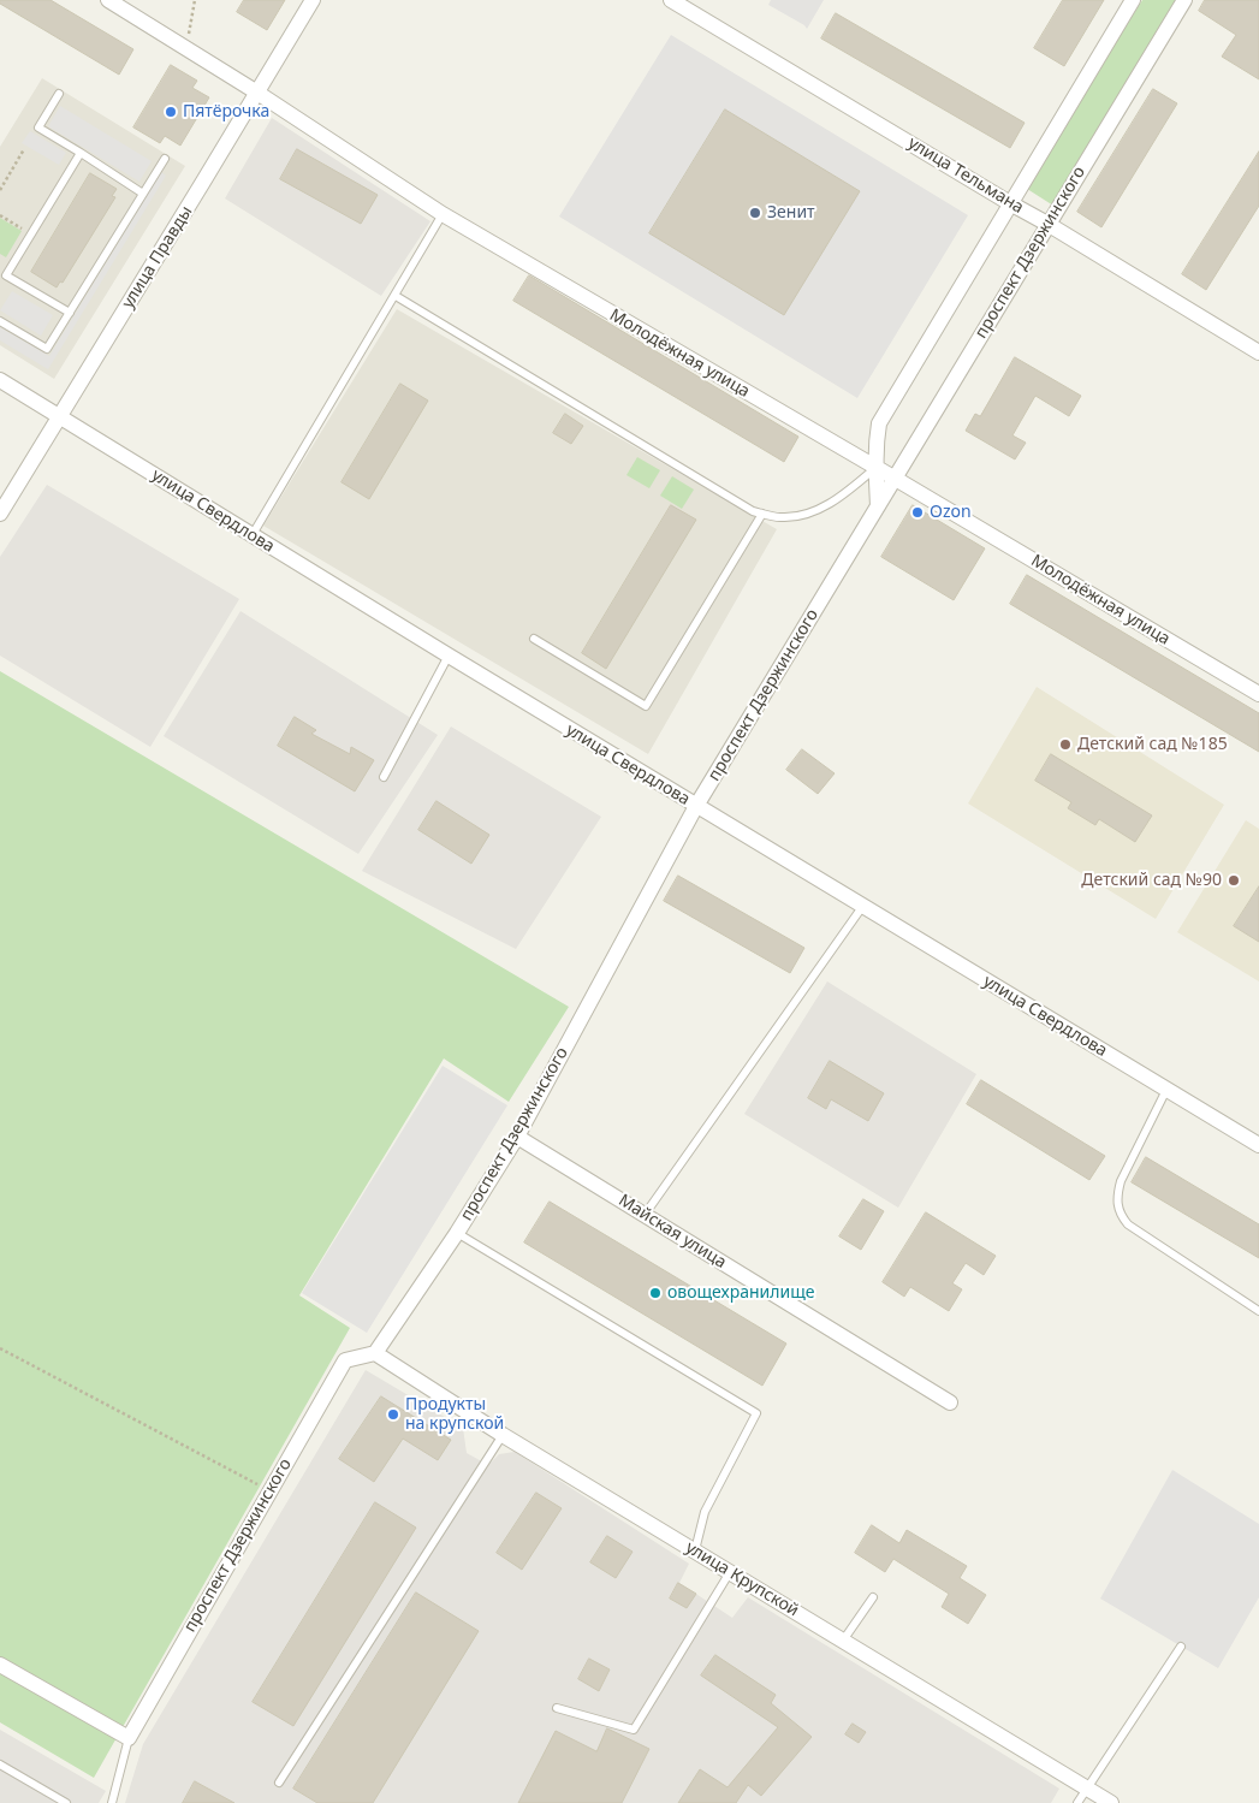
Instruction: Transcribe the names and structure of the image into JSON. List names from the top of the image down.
{
  "streets": {
    "street": [
      "улица Тельмана",
      "проспект Дзержинского",
      "улица Правды",
      "Молодёжная улица",
      "улица Свердлова",
      "Майская улица",
      "улица Крупской"
    ]
  },
  "crossings": [
    ["улица Тельмана", "проспект Дзержинского"],
    ["проспект Дзержинского", "Молодёжная улица"],
    ["проспект Дзержинского", "улица Свердлова"],
    ["проспект Дзержинского", "Майская улица"],
    ["проспект Дзержинского", "улица Крупской"],
    ["улица Правды", "Молодёжная улица"],
    ["улица Правды", "улица Свердлова"]
  ],
  "places": [
    "Пятёрочка",
    "Зенит",
    "Ozon",
    "Детский сад №185",
    "Детский сад №90",
    "овощехранилище",
    "Продукты на крупской"
  ]
}
